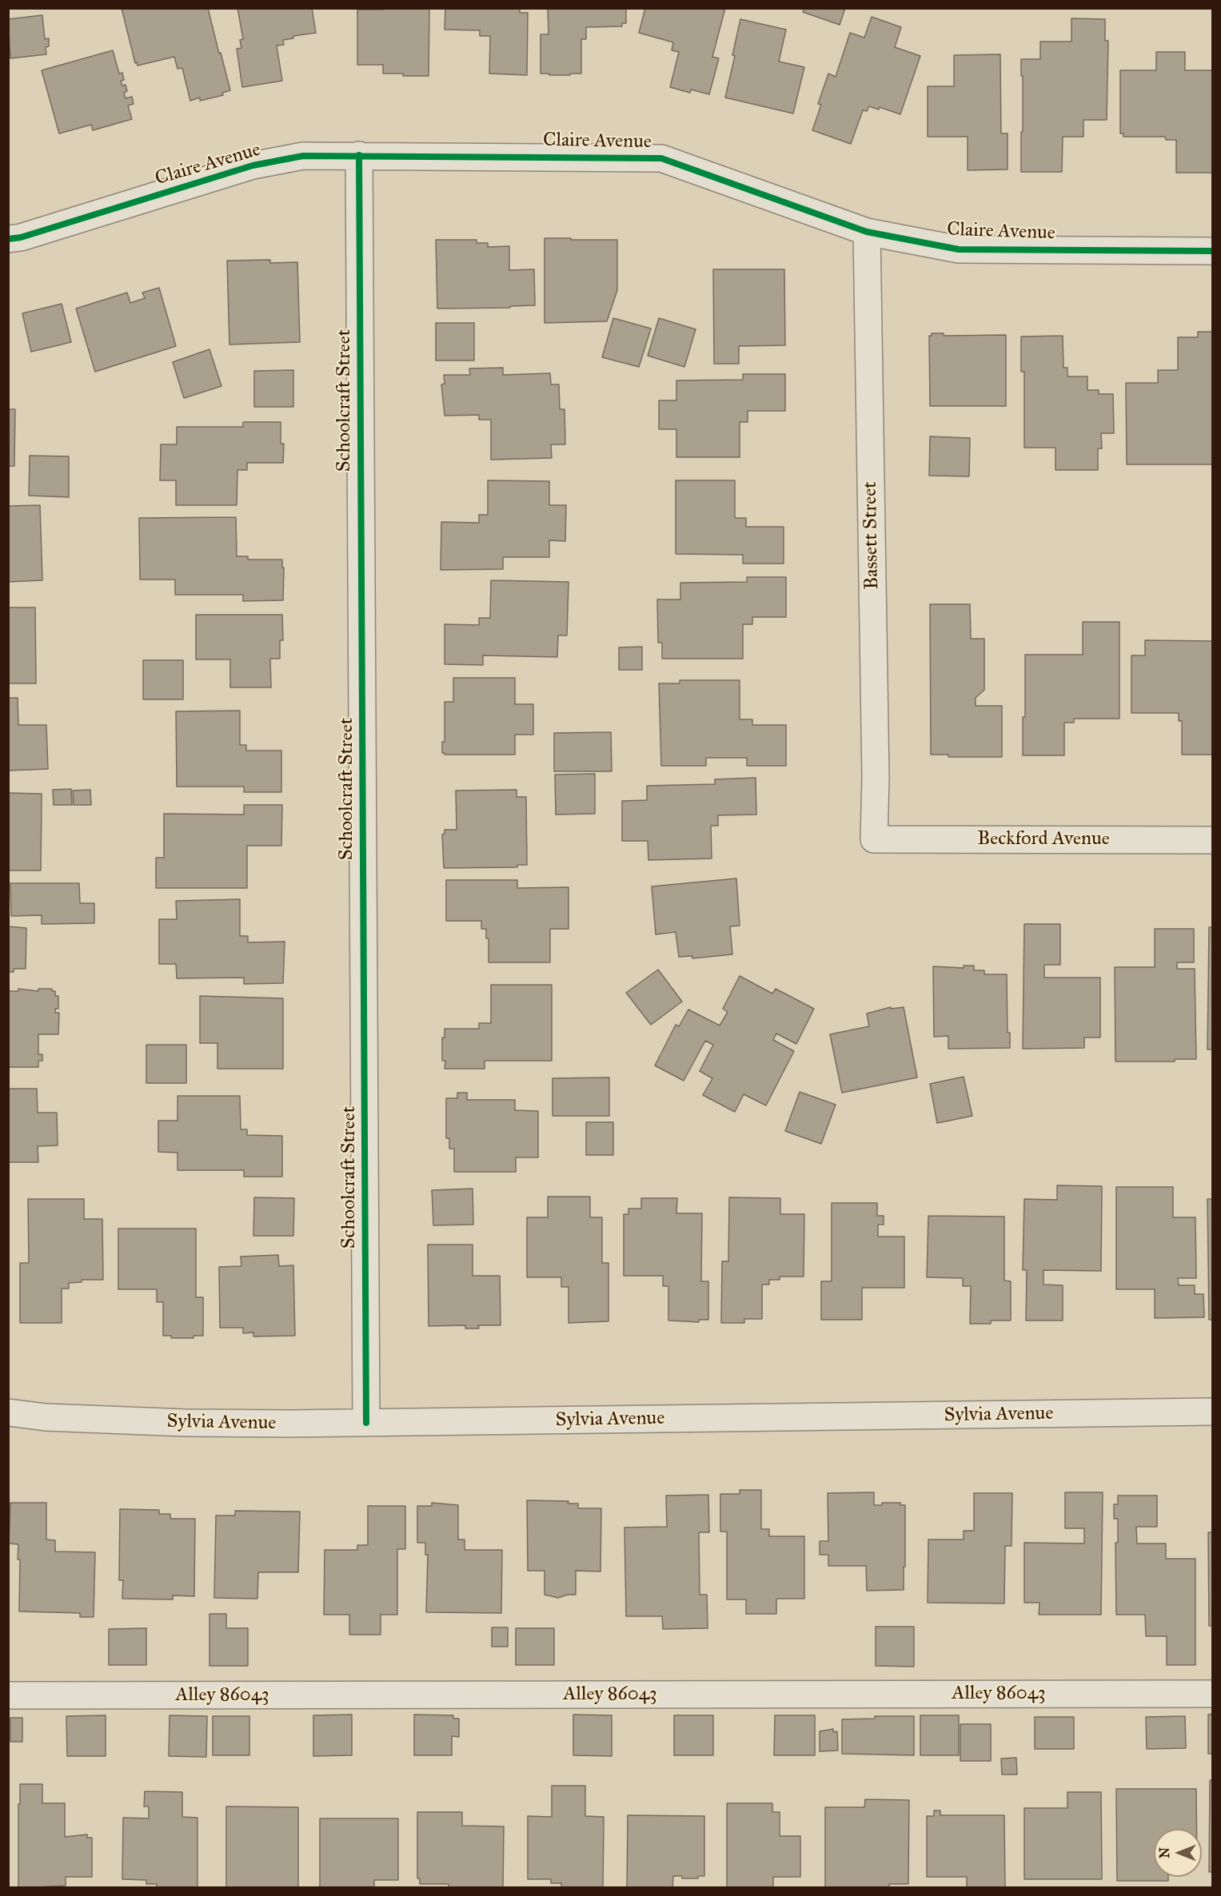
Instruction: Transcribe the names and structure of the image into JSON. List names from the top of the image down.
{
  "streets": {
    "street": [
      "Claire Avenue",
      "Schoolcraft Street",
      "Bassett Street",
      "Beckford Avenue",
      "Sylvia Avenue",
      "Alley 86043"
    ]
  },
  "crossings": [
    ["Claire Avenue", "Schoolcraft Street"],
    ["Claire Avenue", "Bassett Street"],
    ["Schoolcraft Street", "Sylvia Avenue"],
    ["Bassett Street", "Beckford Avenue"]
  ],
  "north": "left"
}
